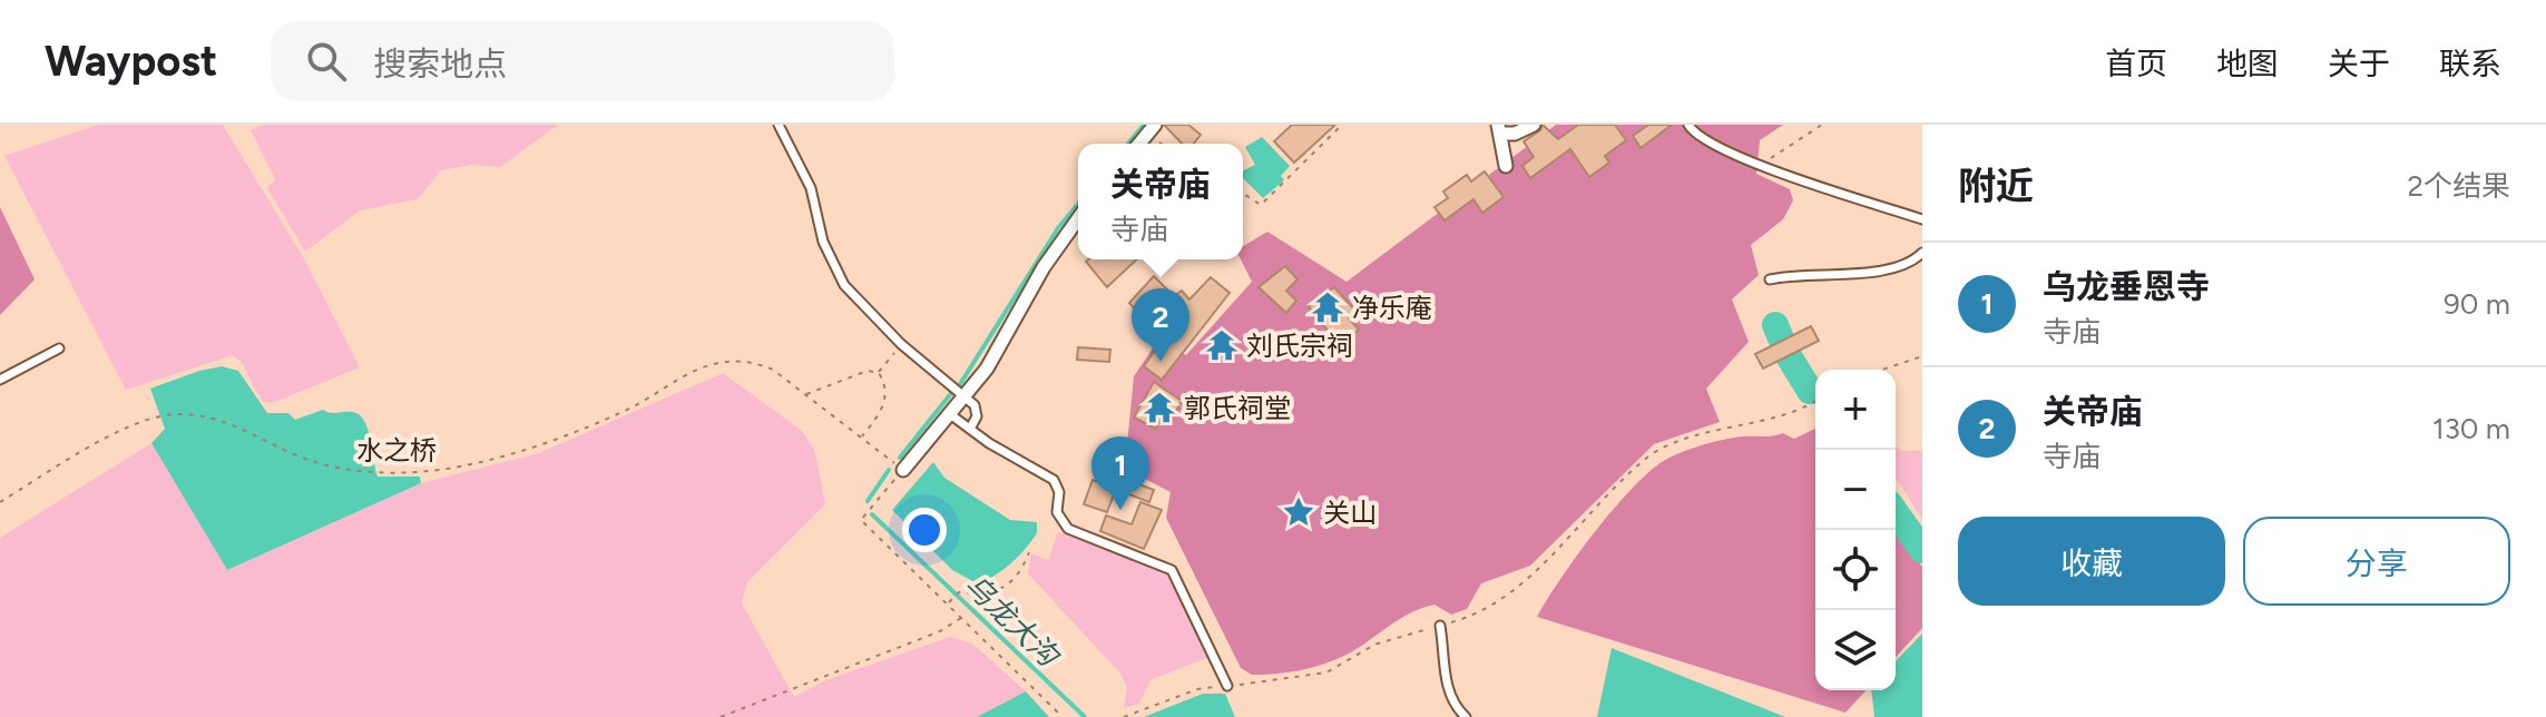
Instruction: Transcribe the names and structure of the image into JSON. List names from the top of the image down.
{
  "streets": {
    "path": ["水之桥"]
  },
  "water": ["乌龙大沟"],
  "places": {
    "temple": ["净乐庵", "刘氏宗祠", "郭氏祠堂"],
    "place": ["关山"]
  },
  "page": {
    "header": "Waypost",
    "search": "搜索地点",
    "nav": [
      "首页",
      "地图",
      "关于",
      "联系"
    ],
    "heading": ["附近", "2个结果"],
    "popup": ["关帝庙", "寺庙"],
    "list": [
      {
        "mark": "1",
        "name": "乌龙垂恩寺",
        "note": "寺庙",
        "value": "90 m"
      },
      {
        "mark": "2",
        "name": "关帝庙",
        "note": "寺庙",
        "value": "130 m"
      }
    ],
    "pins": ["2", "1"],
    "map_buttons": ["+", "−"],
    "buttons": ["收藏", "分享"]
  }
}
